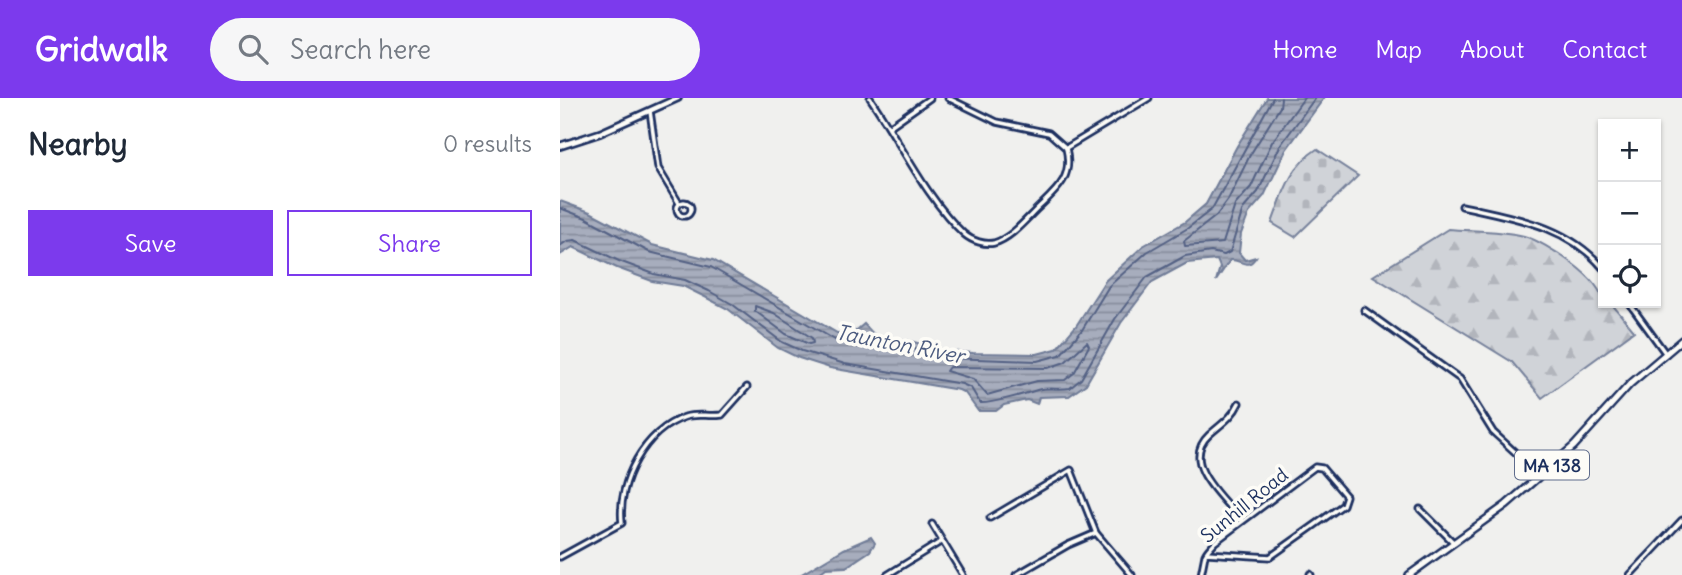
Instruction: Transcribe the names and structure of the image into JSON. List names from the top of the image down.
{
  "streets": {
    "main road": ["MA 138"],
    "street": ["Sunhill Road"]
  },
  "water": ["Taunton River"],
  "page": {
    "header": "Gridwalk",
    "search": "Search here",
    "nav": [
      "Home",
      "Map",
      "About",
      "Contact"
    ],
    "heading": ["Nearby", "0 results"],
    "map_buttons": ["+", "−"],
    "buttons": ["Save", "Share"]
  }
}
